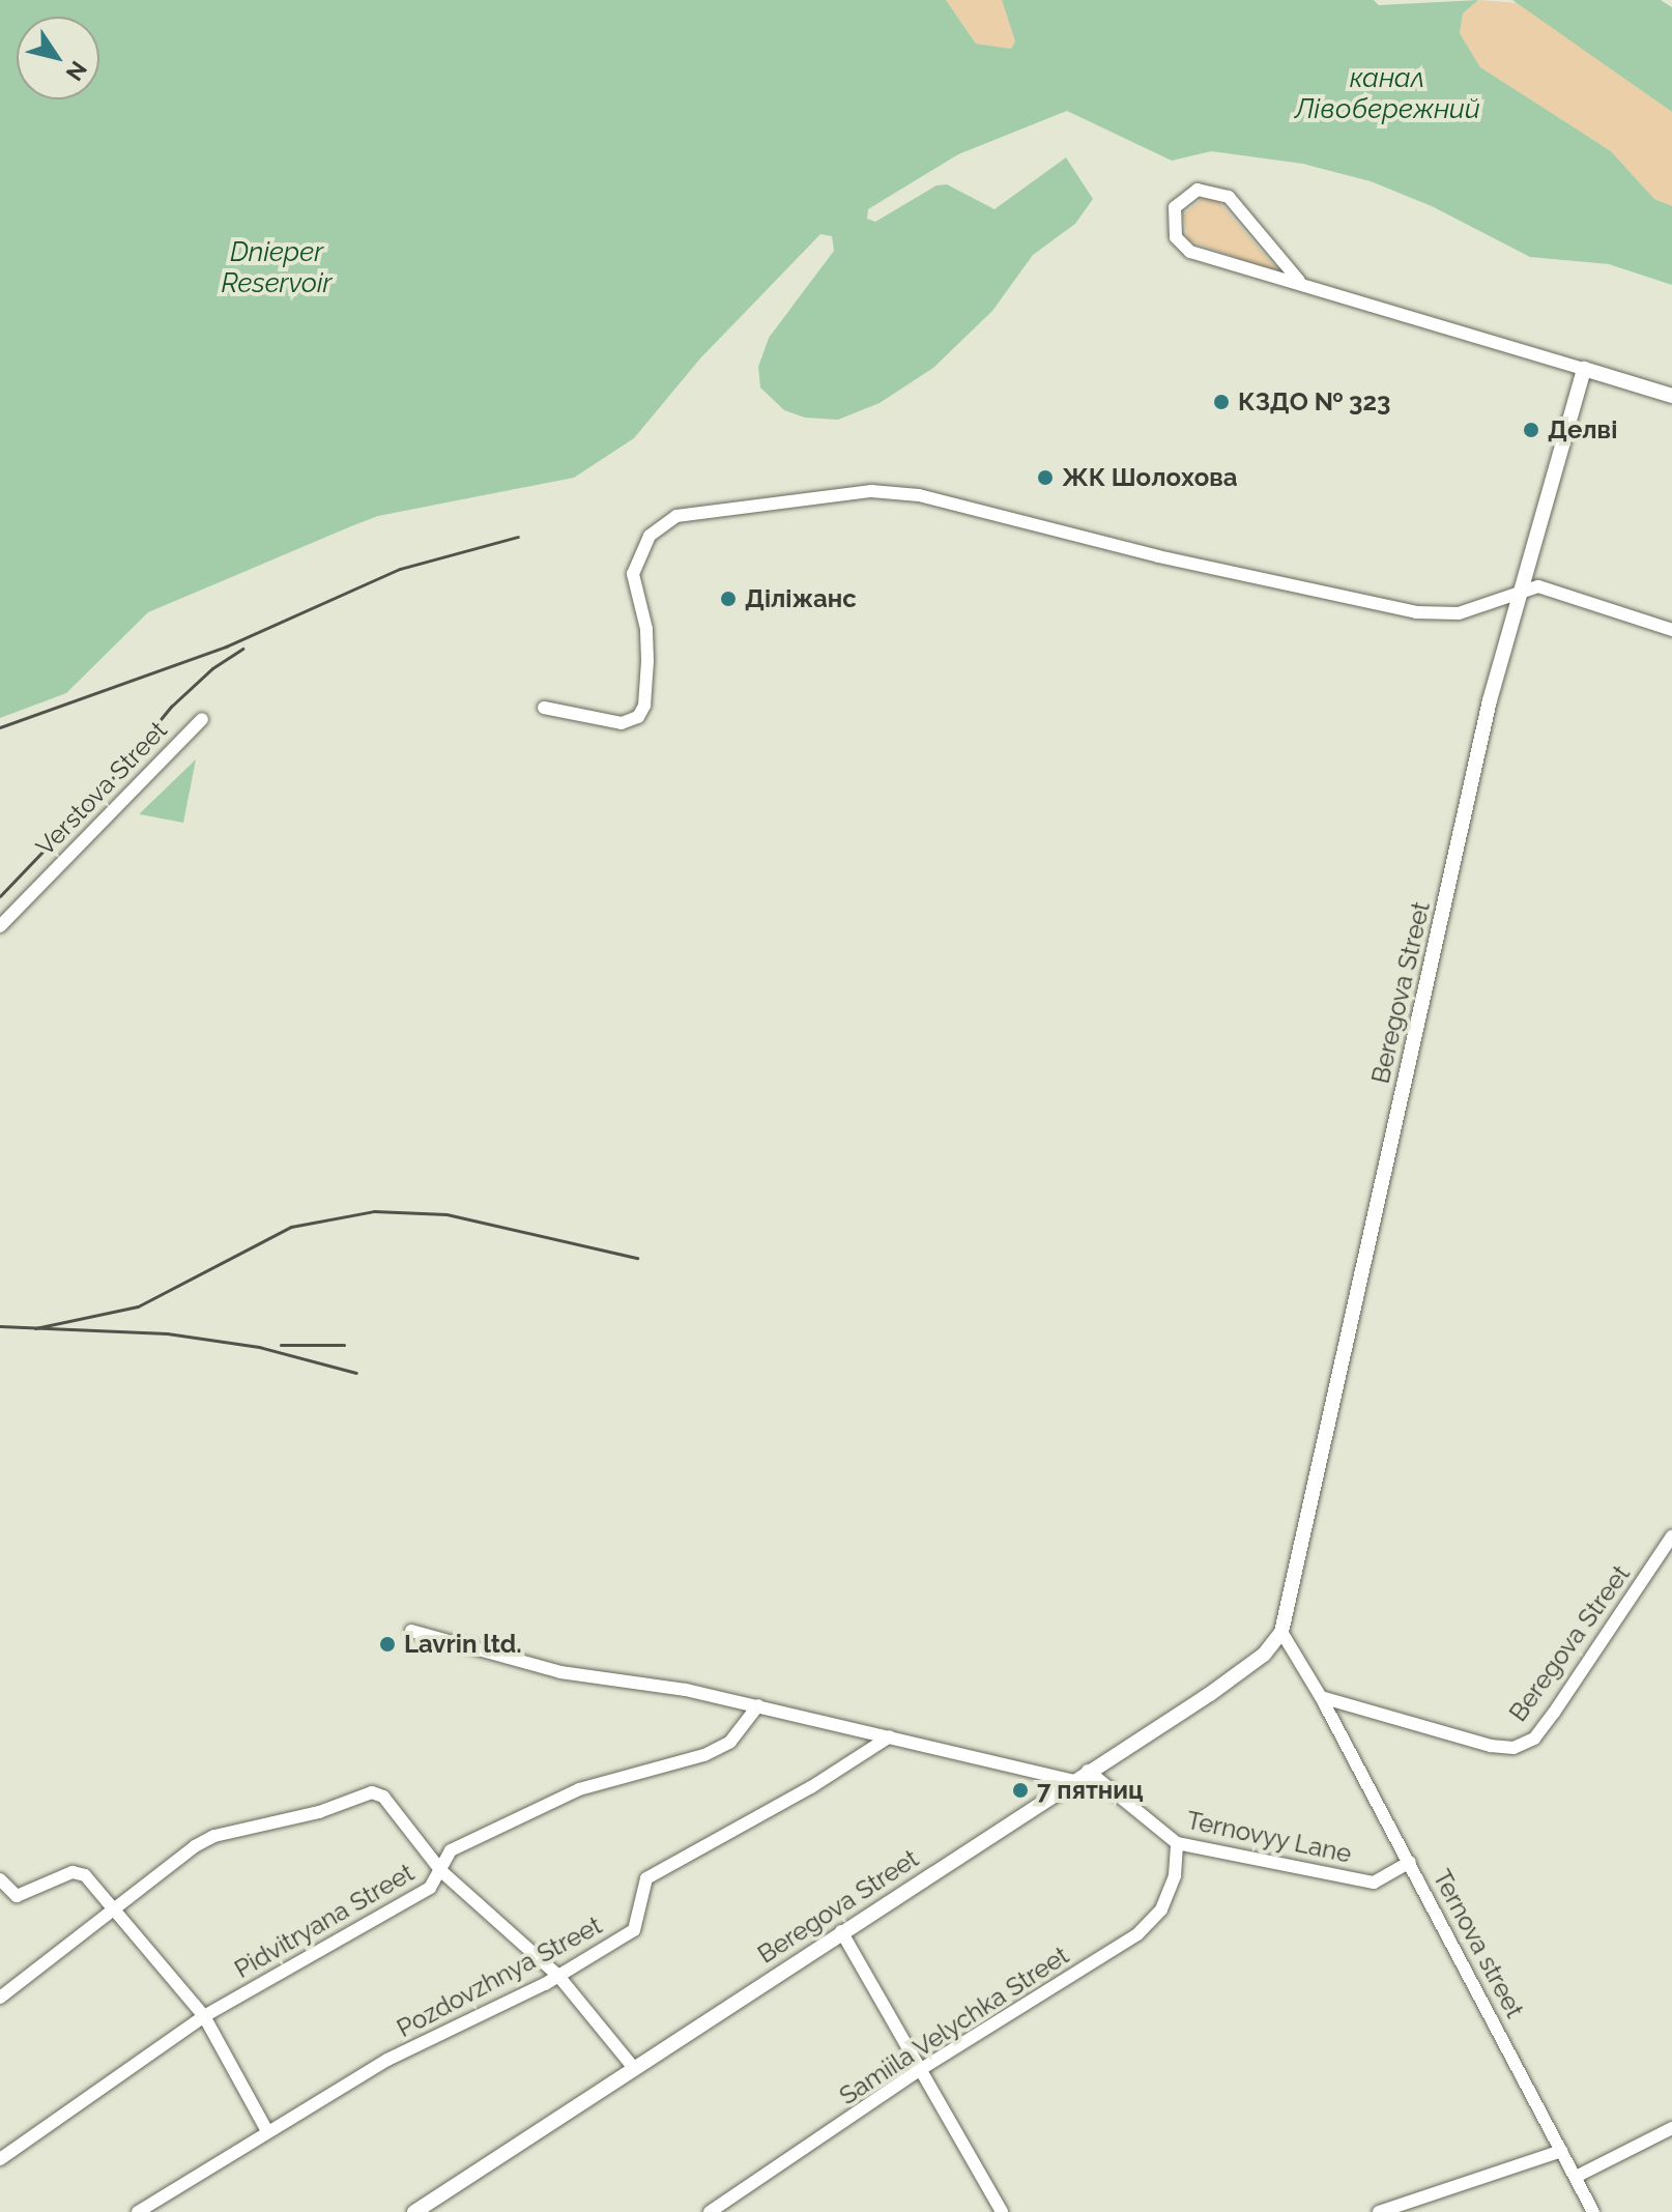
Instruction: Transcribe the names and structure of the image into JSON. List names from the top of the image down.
{
  "streets": {
    "street": [
      "Verstova Street",
      "Beregova Street",
      "Ternovyy Lane",
      "Pidvitryana Street",
      "Ternova street",
      "Pozdovzhnya Street",
      "Samiila Velychka Street"
    ]
  },
  "crossings": [
    ["Beregova Street", "Ternovyy Lane"],
    ["Beregova Street", "Ternova street"],
    ["Ternovyy Lane", "Ternova street"],
    ["Ternovyy Lane", "Samiila Velychka Street"]
  ],
  "water": ["канал Лівобережний", "Dnieper Reservoir"],
  "places": [
    "КЗДО № 323",
    "Делві",
    "ЖК Шолохова",
    "Діліжанс",
    "Lavrin ltd.",
    "7 пятниц"
  ],
  "north": "bottom right"
}
